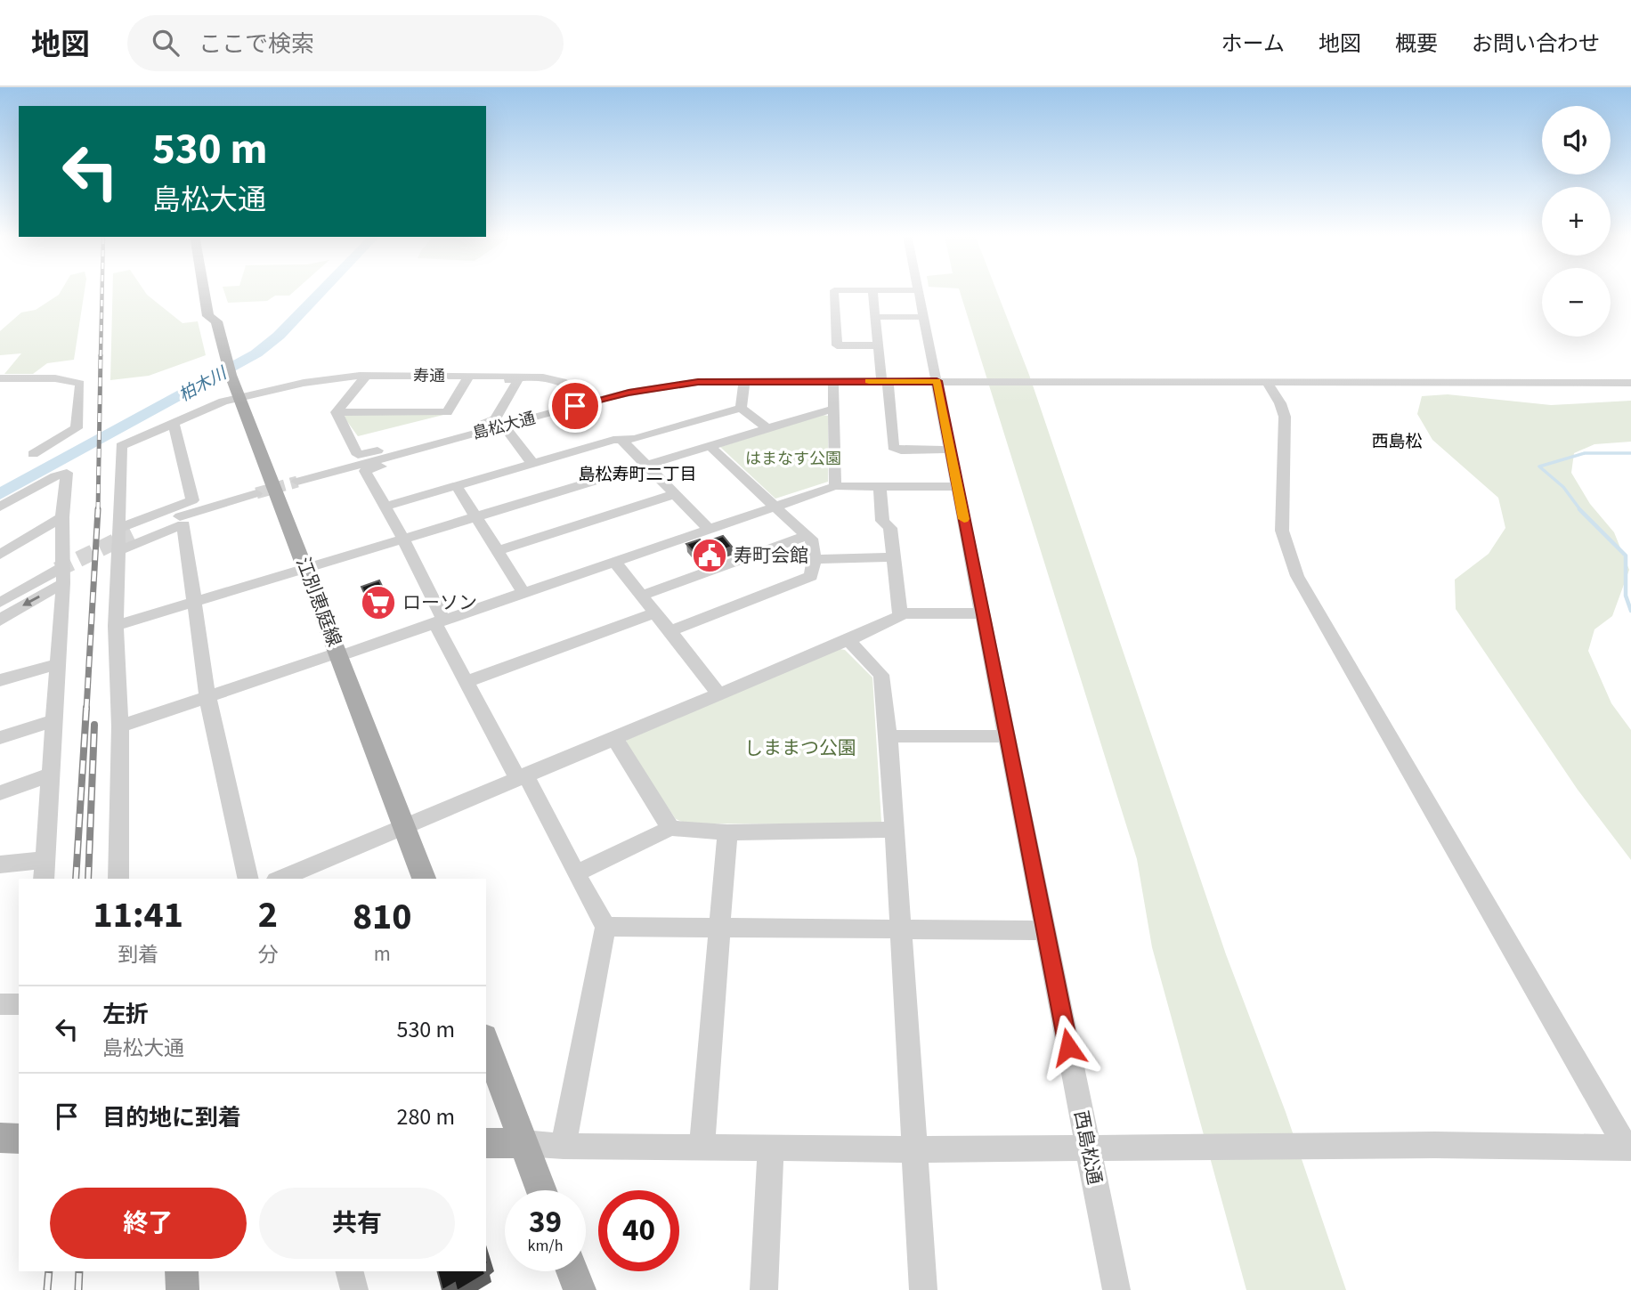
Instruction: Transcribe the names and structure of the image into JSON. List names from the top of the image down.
{
  "streets": {
    "main road": ["江別恵庭線"],
    "street": ["寿通", "島松大通", "西島松通"]
  },
  "crossings": [
    ["寿通", "島松大通"],
    ["寿通", "江別恵庭線"],
    ["島松大通", "西島松通"]
  ],
  "districts": ["西島松", "島松寿町二丁目"],
  "water": ["柏木川"],
  "parks": ["はまなす公園", "しままつ公園"],
  "places": {
    "public building": ["寿町会館"],
    "supermarket": ["ローソン"]
  },
  "page": {
    "header": "地図",
    "search": "ここで検索",
    "nav": [
      "ホーム",
      "地図",
      "概要",
      "お問い合わせ"
    ],
    "map_buttons": ["+", "−"],
    "turn": ["530 m", "島松大通"],
    "eta": [
      "11:41",
      "到着",
      "2",
      "分",
      "810",
      "m"
    ],
    "list": [
      {
        "name": "左折",
        "note": "島松大通",
        "value": "530 m"
      },
      {
        "name": "目的地に到着",
        "value": "280 m"
      }
    ],
    "buttons": ["終了", "共有"],
    "speed": "39 km/h",
    "limit": "40"
  }
}
